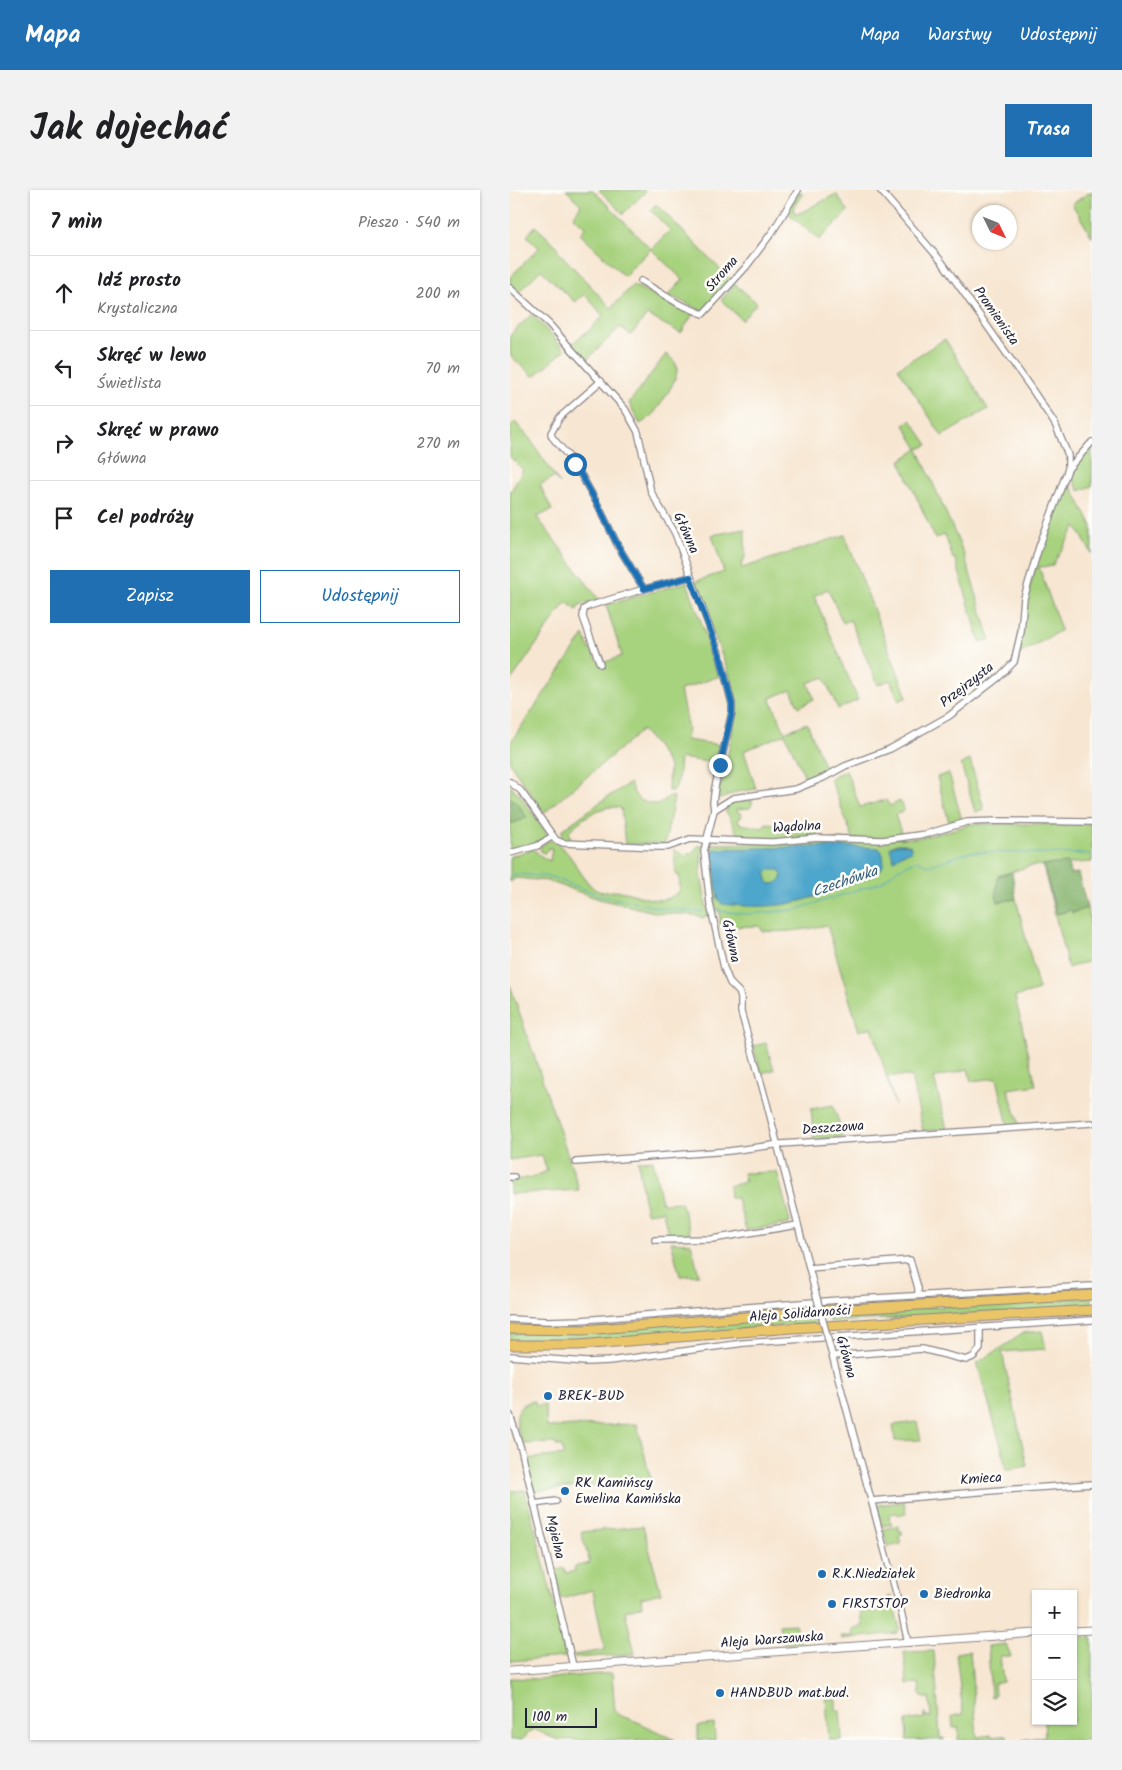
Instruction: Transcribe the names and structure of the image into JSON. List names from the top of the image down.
{
  "streets": {
    "main road": ["Aleja Solidarności"],
    "street": [
      "Stroma",
      "Promienista",
      "Główna",
      "Przejrzysta",
      "Wądolna",
      "Deszczowa",
      "Kmieca",
      "Mgielna",
      "Aleja Warszawska"
    ]
  },
  "crossings": [
    ["Promienista", "Przejrzysta"],
    ["Główna", "Przejrzysta"],
    ["Główna", "Wądolna"],
    ["Główna", "Deszczowa"],
    ["Główna", "Kmieca"],
    ["Główna", "Aleja Warszawska"],
    ["Mgielna", "Aleja Warszawska"]
  ],
  "water": ["Czechówka"],
  "places": [
    "BREK-BUD",
    "RK Kamińscy Ewelina Kamińska",
    "R.K.Niedziałek",
    "Biedronka",
    "FIRSTSTOP",
    "HANDBUD mat.bud."
  ],
  "scale_bar": "100 m",
  "north": "bottom right",
  "page": {
    "header": "Mapa",
    "nav": ["Mapa", "Warstwy", "Udostępnij"],
    "title": "Jak dojechać",
    "buttons": [
      "Trasa",
      ["Zapisz", "Udostępnij"]
    ],
    "heading": ["7 min", "Pieszo · 540 m"],
    "list": [
      ["Idź prosto", "Krystaliczna", "200 m"],
      ["Skręć w lewo", "Świetlista", "70 m"],
      ["Skręć w prawo", "Główna", "270 m"],
      "Cel podróży"
    ],
    "map_buttons": ["+", "−"],
    "scale": "100 m"
  }
}
